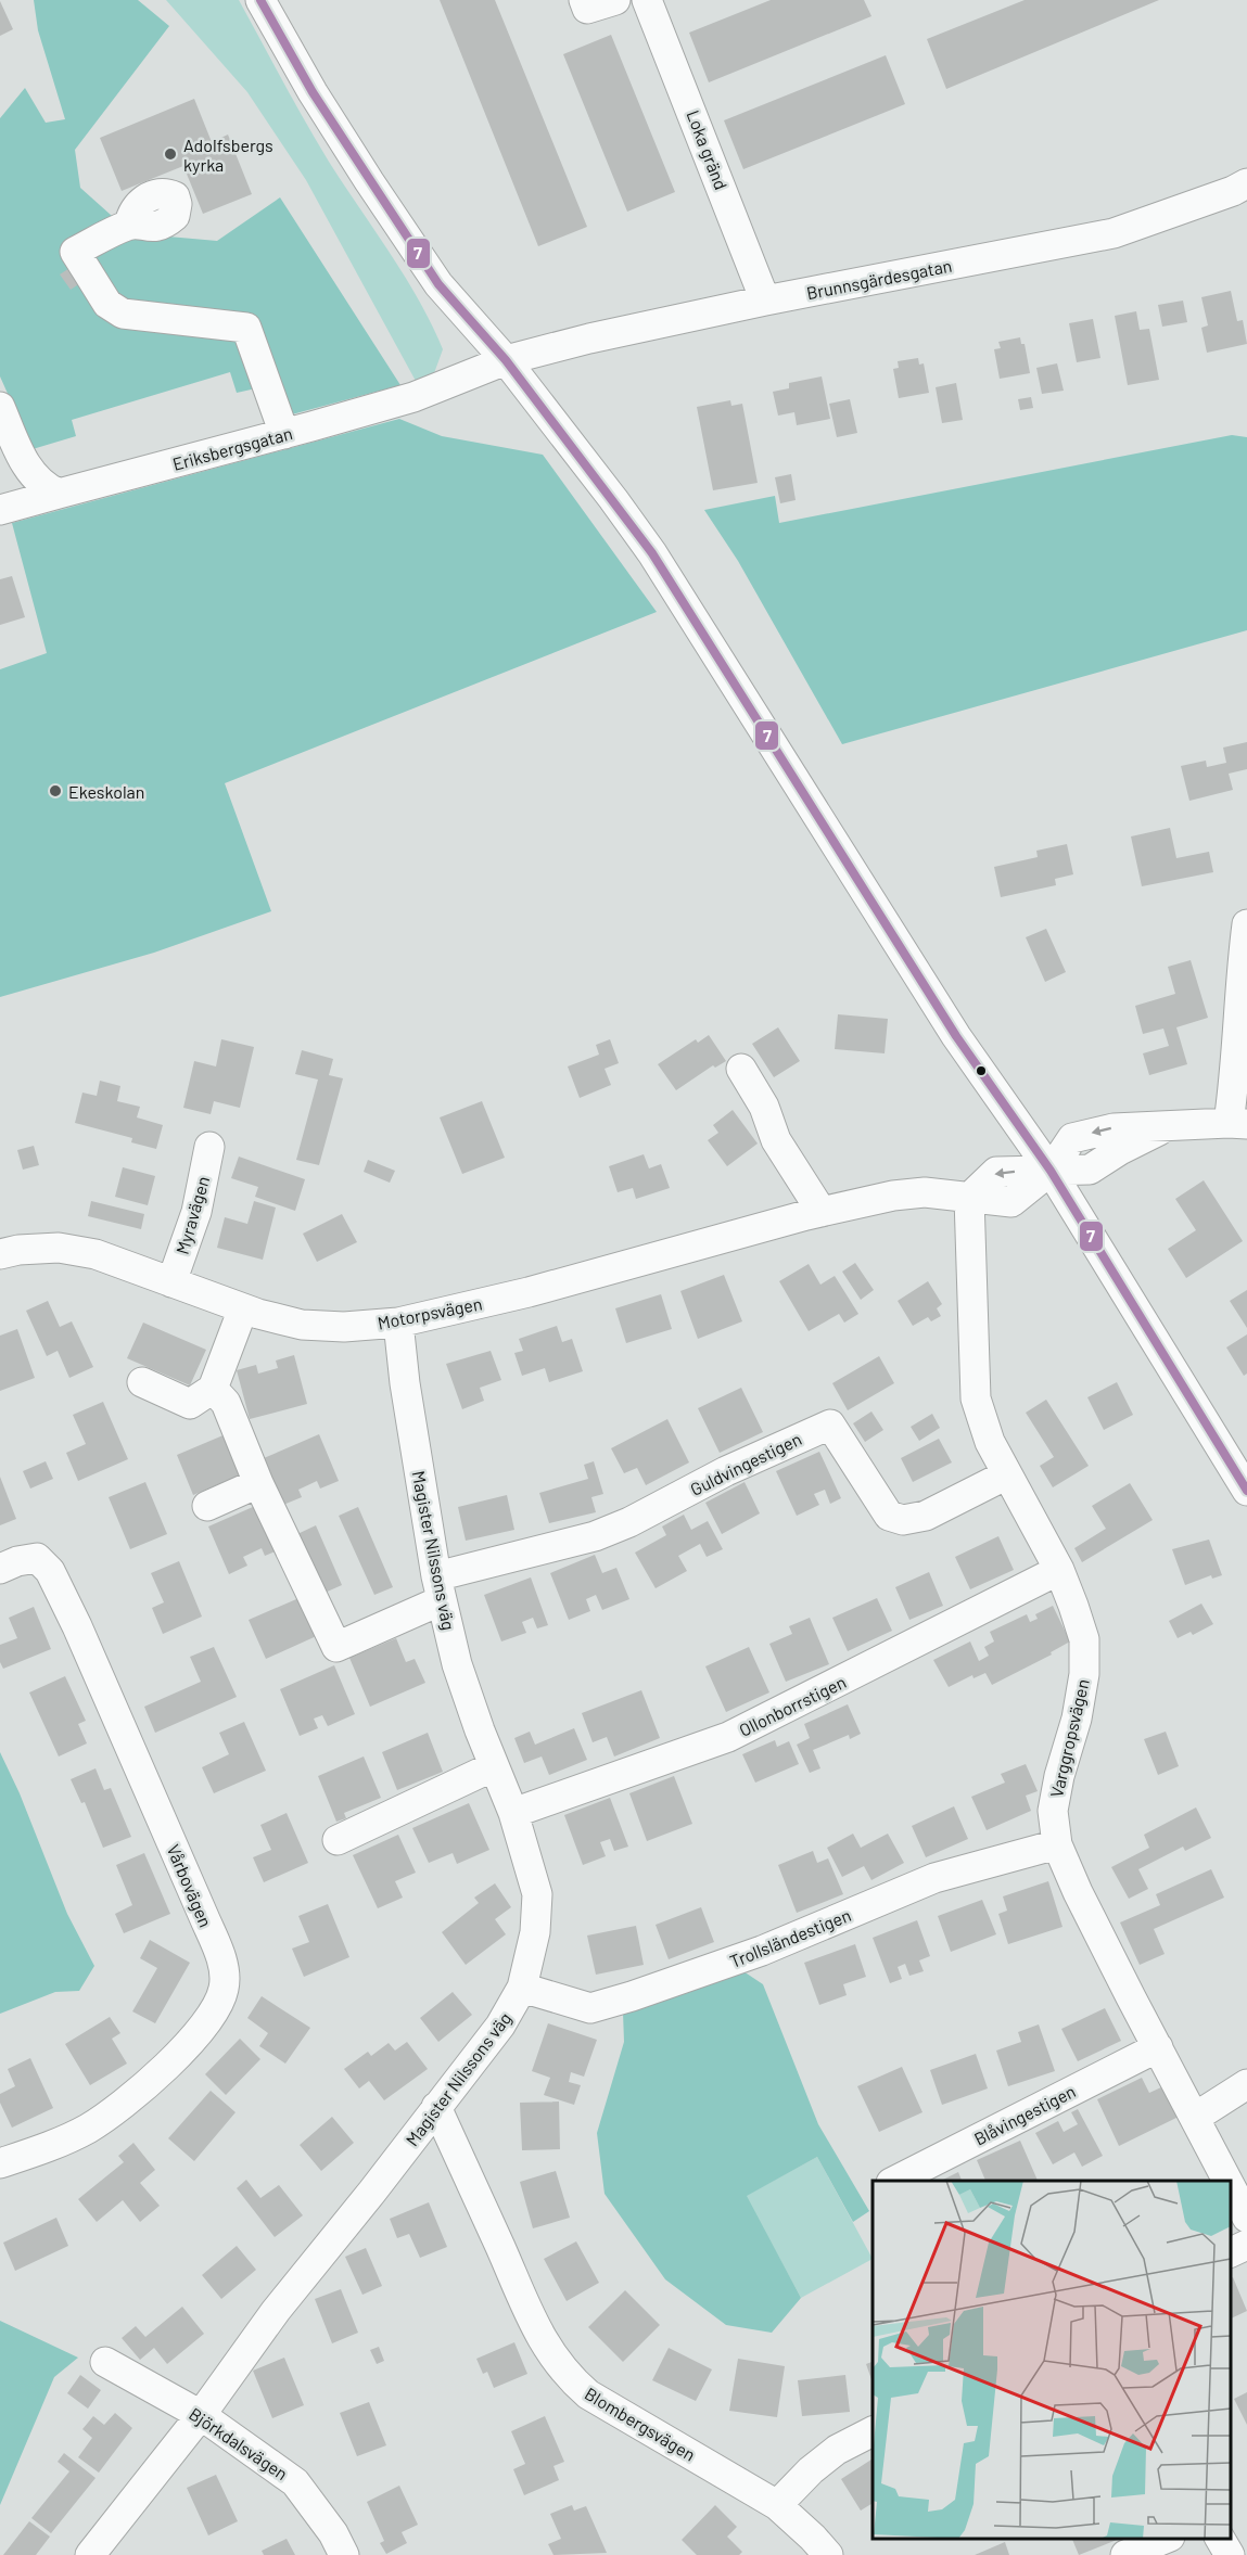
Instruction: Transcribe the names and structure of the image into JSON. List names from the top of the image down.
{
  "streets": {
    "street": [
      "Loka gränd",
      "Brunnsgärdesgatan",
      "Eriksbergsgatan",
      "Myravägen",
      "Motorpsvägen",
      "Guldvingestigen",
      "Magister Nilssons väg",
      "Ollonborrstigen",
      "Varggropsvägen",
      "Vårbovägen",
      "Trollsländestigen",
      "Blåvingestigen",
      "Blombergsvägen",
      "Björkdalsvägen"
    ]
  },
  "crossings": [
    ["Loka gränd", "Brunnsgärdesgatan"],
    ["Brunnsgärdesgatan", "Eriksbergsgatan"],
    ["Myravägen", "Motorpsvägen"],
    ["Motorpsvägen", "Magister Nilssons väg"],
    ["Motorpsvägen", "Varggropsvägen"],
    ["Guldvingestigen", "Magister Nilssons väg"],
    ["Guldvingestigen", "Varggropsvägen"],
    ["Magister Nilssons väg", "Ollonborrstigen"],
    ["Magister Nilssons väg", "Trollsländestigen"],
    ["Magister Nilssons väg", "Blombergsvägen"],
    ["Magister Nilssons väg", "Björkdalsvägen"],
    ["Ollonborrstigen", "Varggropsvägen"],
    ["Varggropsvägen", "Trollsländestigen"],
    ["Varggropsvägen", "Blåvingestigen"]
  ],
  "places": ["Adolfsbergs kyrka", "Ekeskolan"],
  "lines": ["transit line 7"]
}
